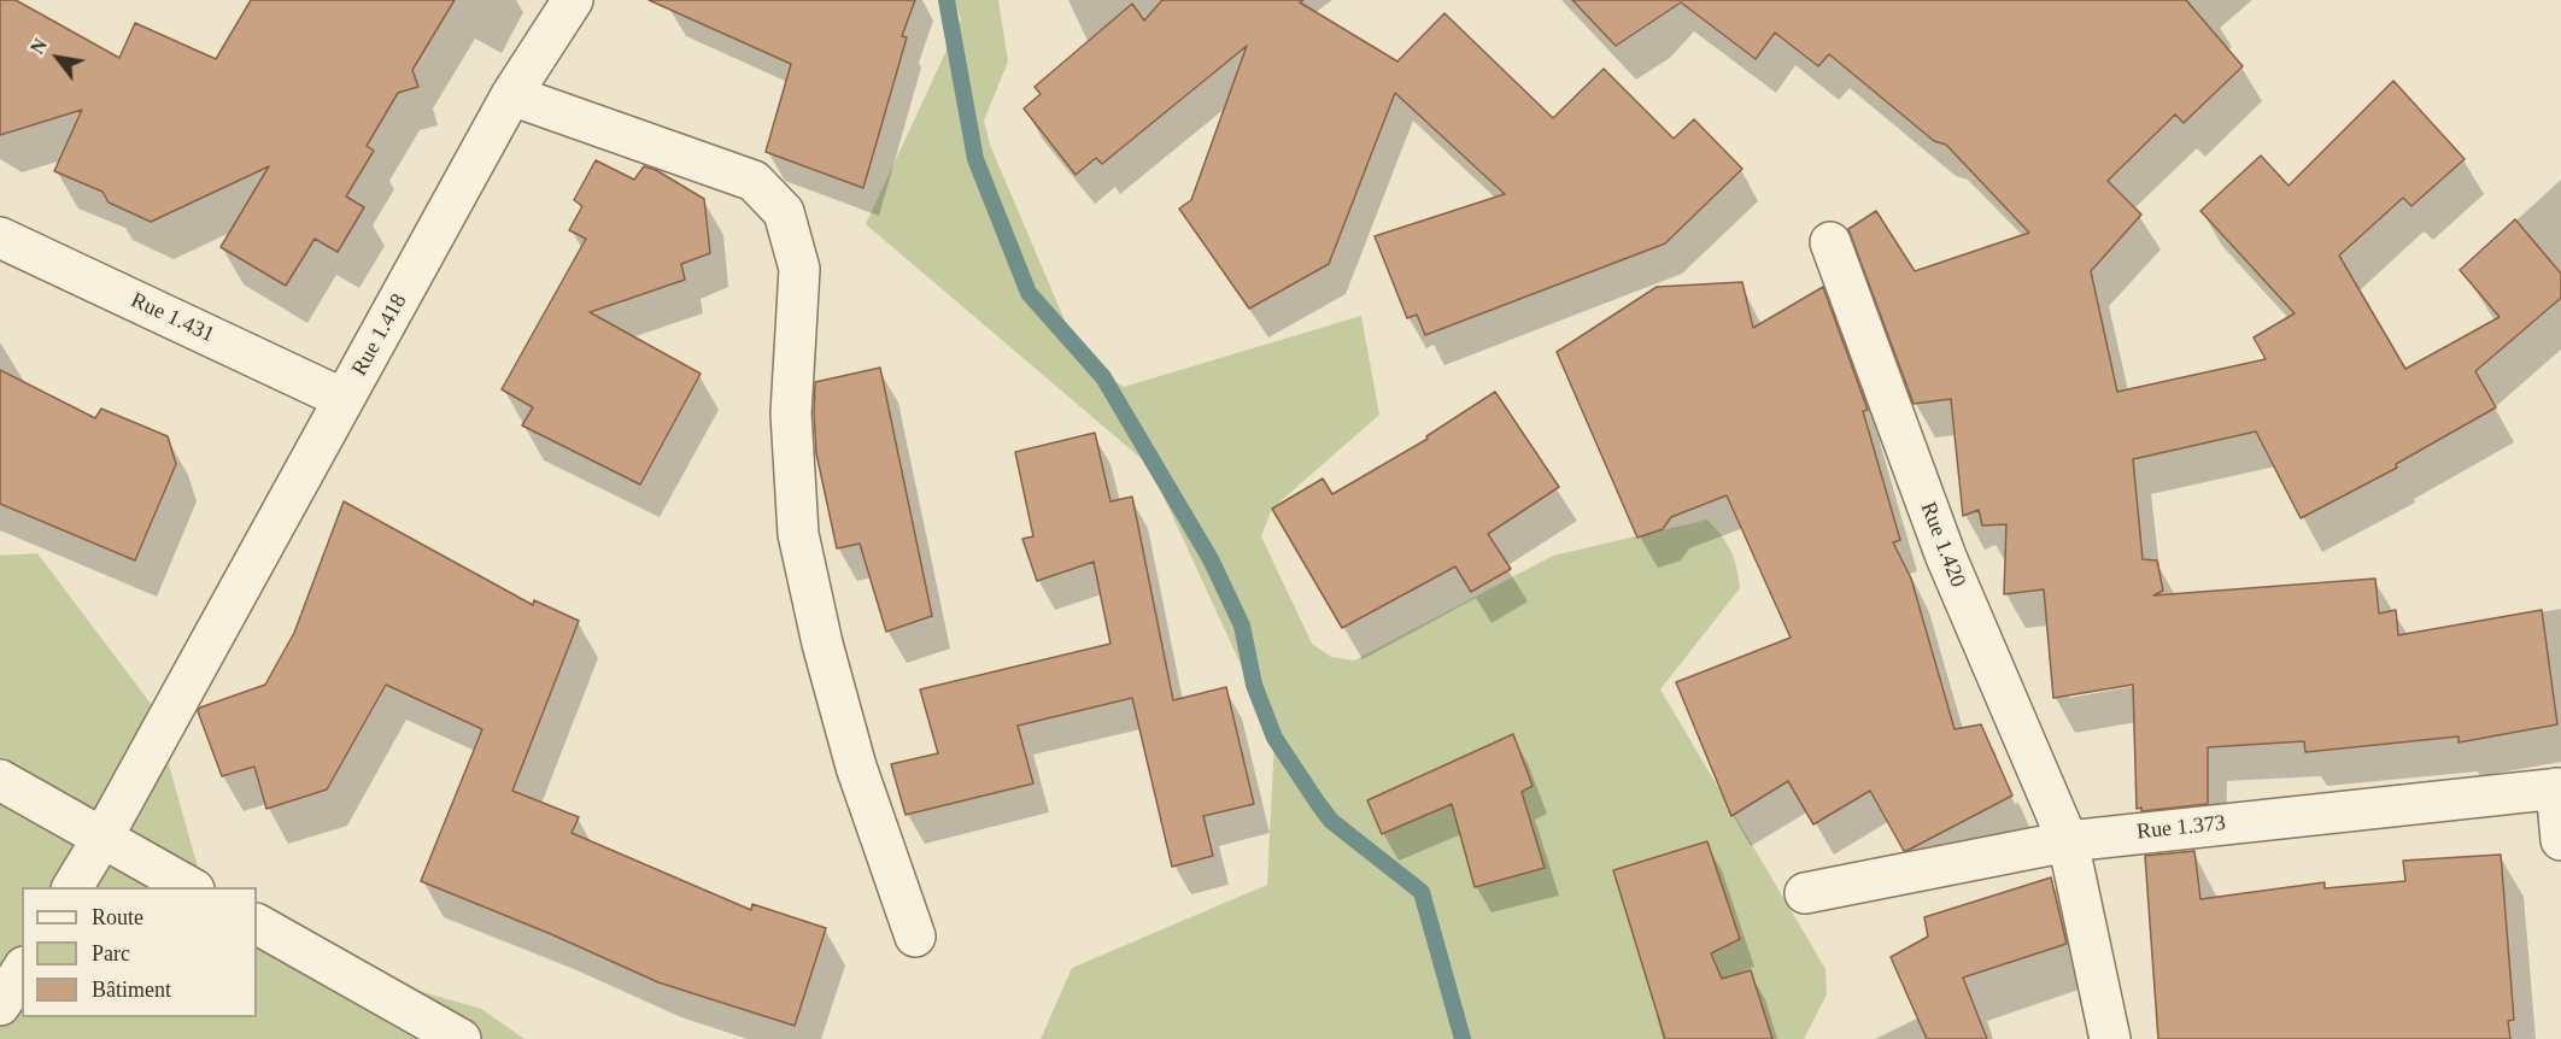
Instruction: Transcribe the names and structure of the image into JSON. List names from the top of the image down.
{
  "streets": {
    "street": [
      "Rue 1.431",
      "Rue 1.418",
      "Rue 1.420",
      "Rue 1.373"
    ]
  },
  "crossings": [
    ["Rue 1.431", "Rue 1.418"],
    ["Rue 1.420", "Rue 1.373"]
  ],
  "legend": ["Route", "Parc", "Bâtiment"],
  "north": "top left"
}
